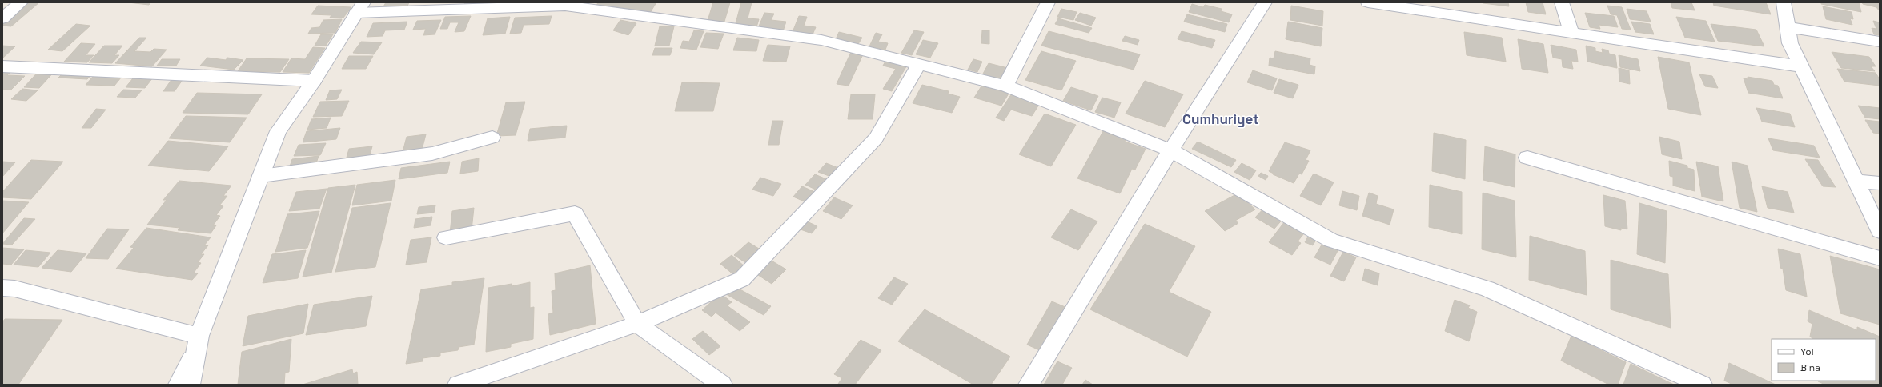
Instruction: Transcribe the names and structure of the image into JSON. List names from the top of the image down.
{
  "districts": ["Cumhuriyet"],
  "legend": ["Yol", "Bina"]
}
